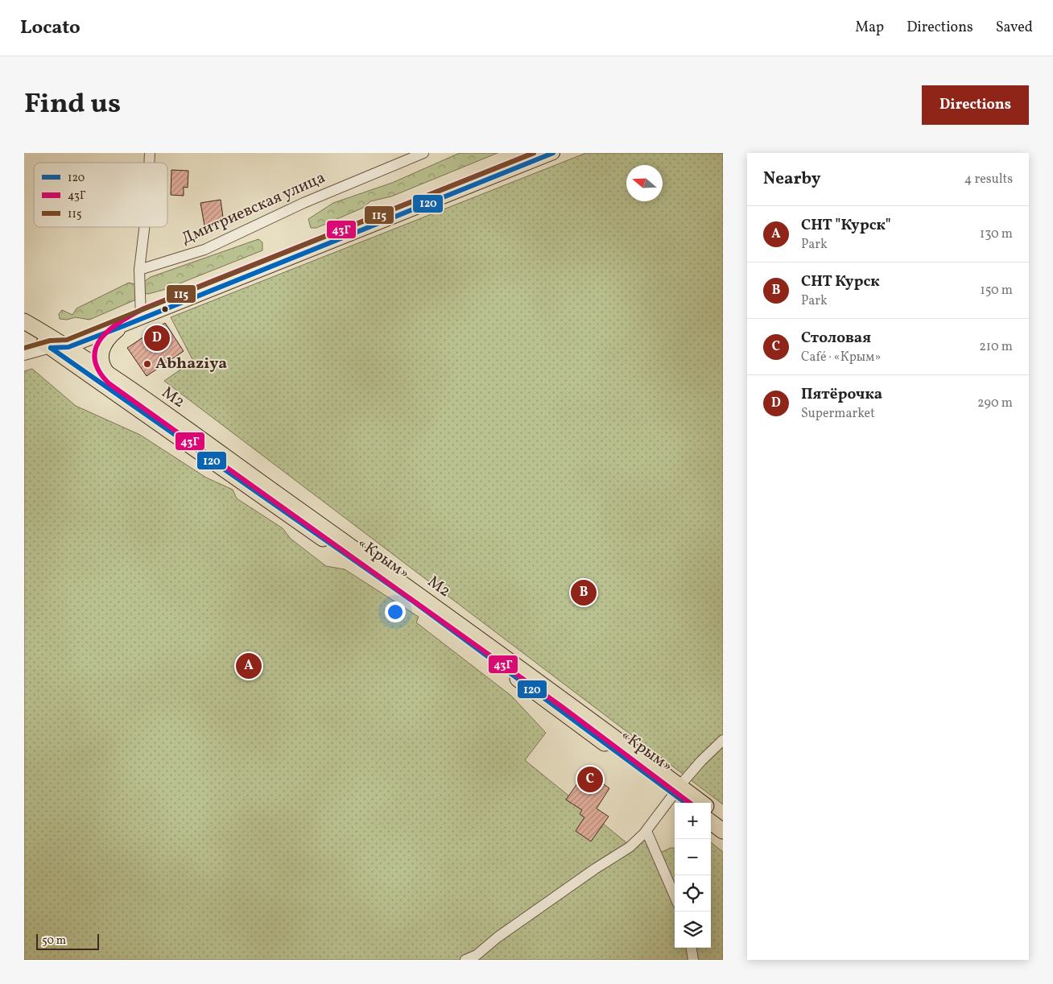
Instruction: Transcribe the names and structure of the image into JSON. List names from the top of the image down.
{
  "streets": {
    "highway": ["М2", "«Крым»"],
    "street": ["Дмитриевская улица"]
  },
  "crossings": [
    ["М2", "«Крым»"]
  ],
  "places": ["Abhaziya"],
  "lines": ["transit line 120", "transit line 43Г", "transit line 115"],
  "legend": ["120", "43Г", "115"],
  "scale_bar": "50 m",
  "north": "left",
  "page": {
    "header": "Locato",
    "nav": ["Map", "Directions", "Saved"],
    "title": "Find us",
    "buttons": "Directions",
    "heading": ["Nearby", "4 results"],
    "list": [
      {
        "mark": "A",
        "name": "СНТ \"Курск\"",
        "note": "Park",
        "value": "130 m"
      },
      {
        "mark": "B",
        "name": "СНТ Курск",
        "note": "Park",
        "value": "150 m"
      },
      {
        "mark": "C",
        "name": "Столовая",
        "note": "Café · «Крым»",
        "value": "210 m"
      },
      {
        "mark": "D",
        "name": "Пятёрочка",
        "note": "Supermarket",
        "value": "290 m"
      }
    ],
    "pins": [
      "D",
      "B",
      "A",
      "C"
    ],
    "map_buttons": ["+", "−"],
    "scale": "50 m"
  }
}
